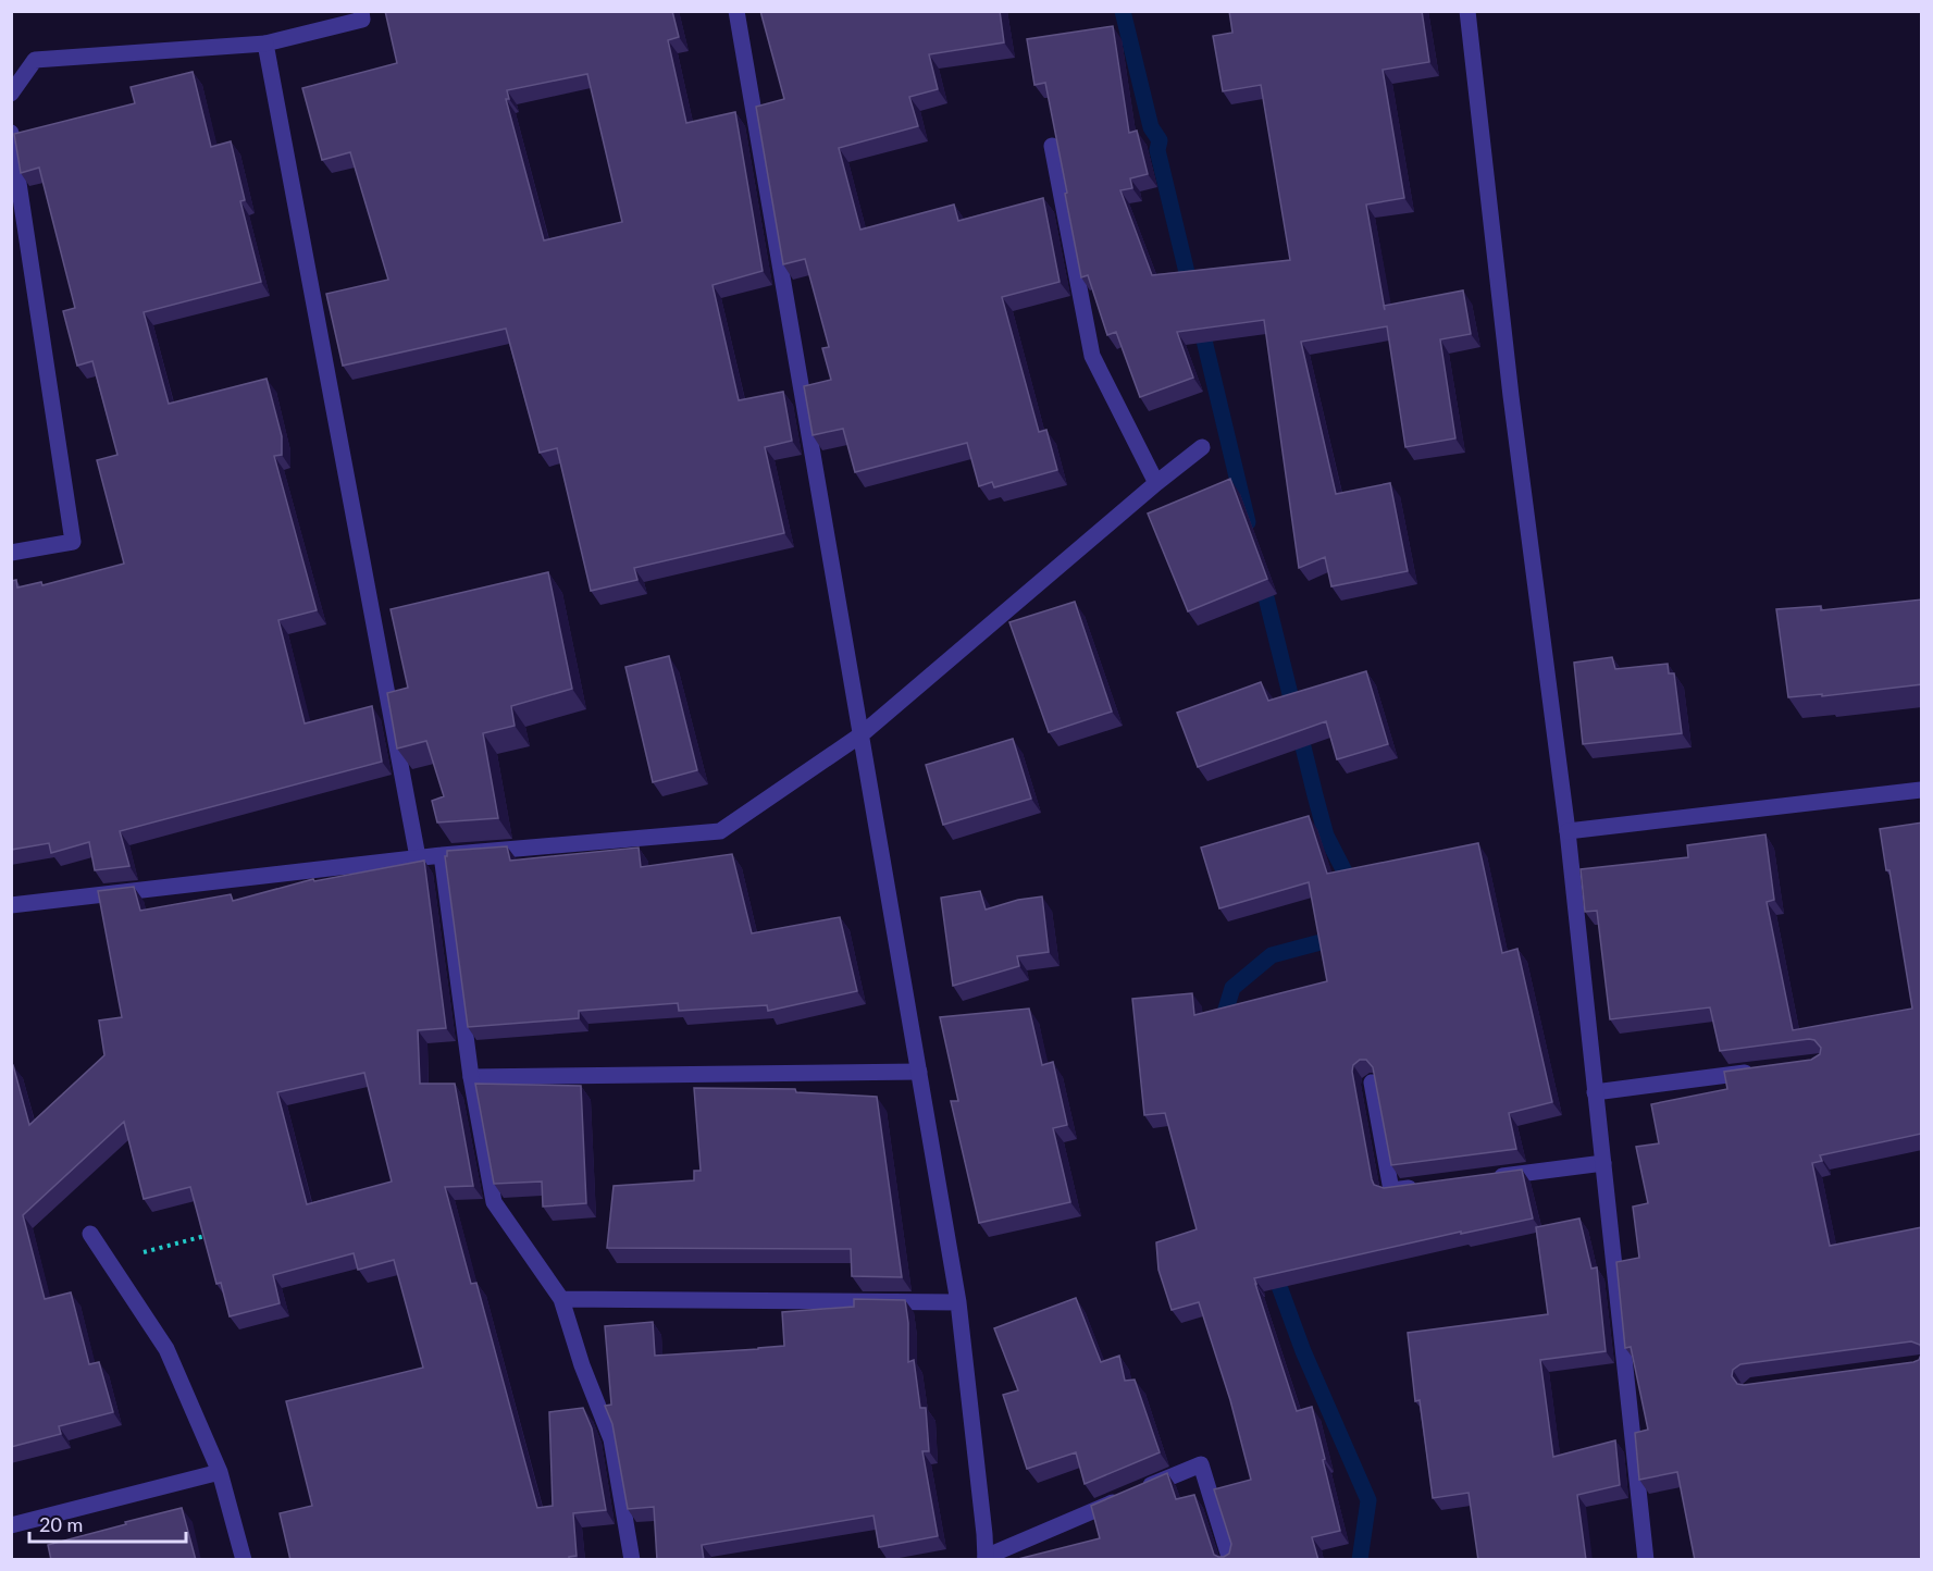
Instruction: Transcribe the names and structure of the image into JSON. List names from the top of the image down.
{
  "scale_bar": "20 m"
}
